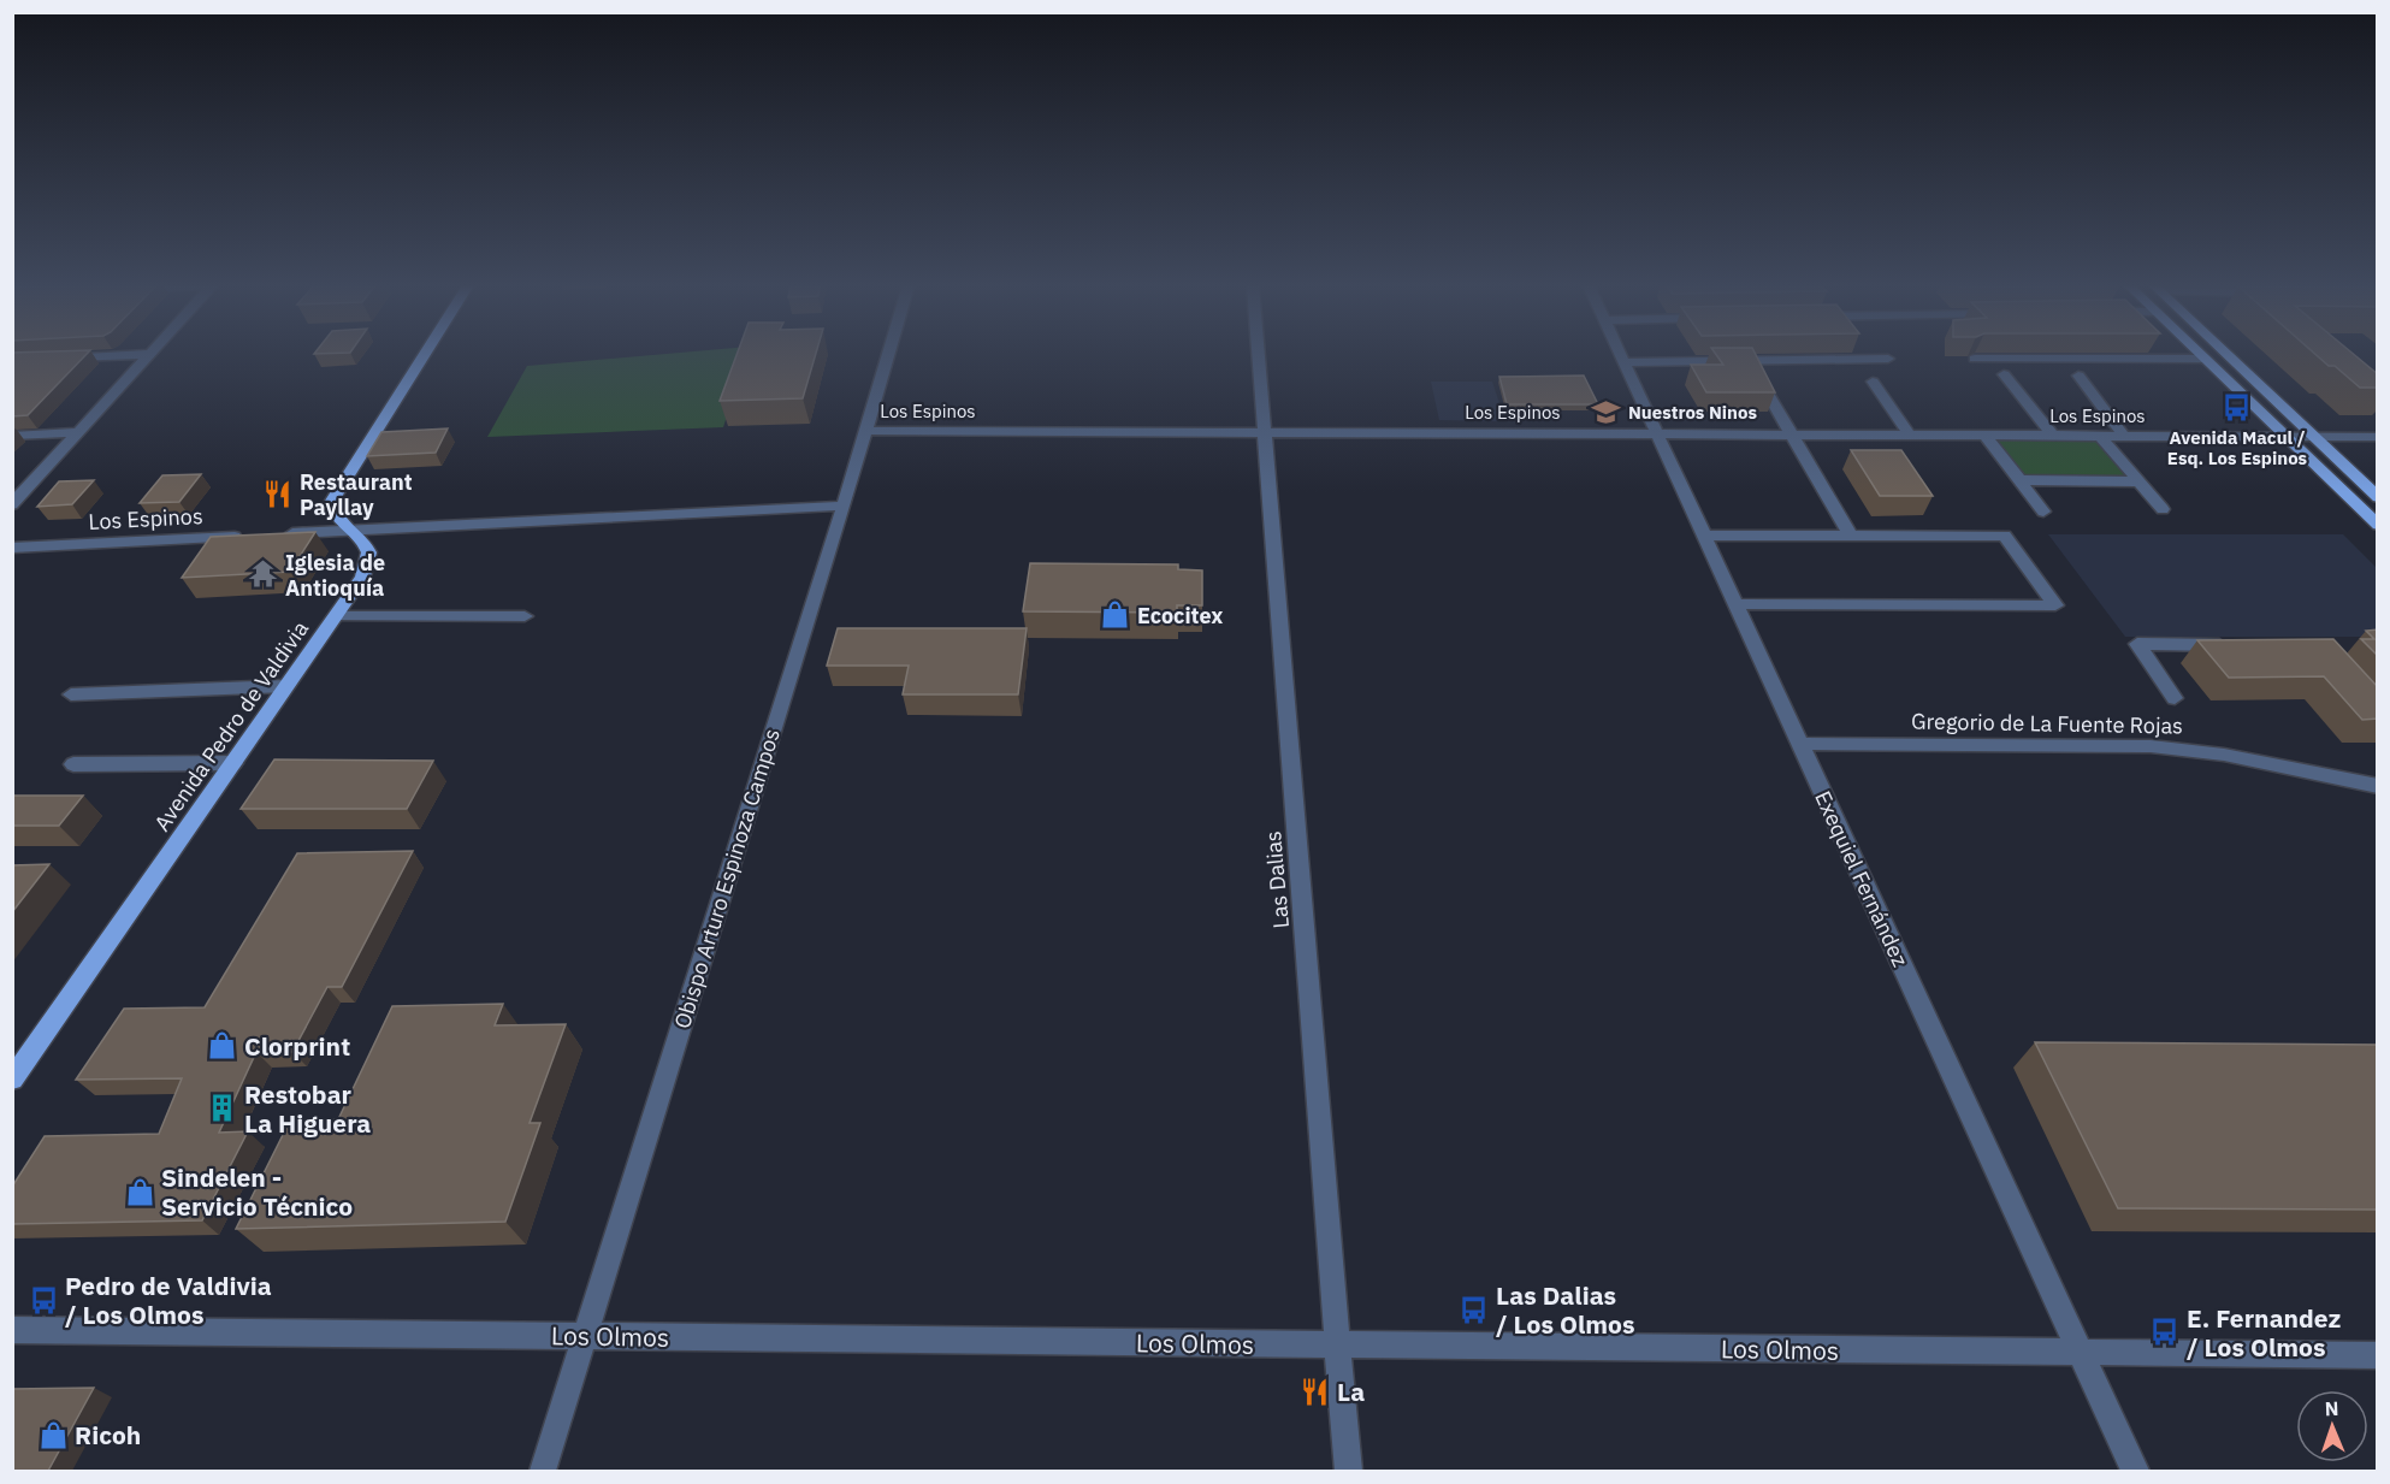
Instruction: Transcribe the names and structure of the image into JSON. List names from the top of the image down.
{
  "streets": {
    "main road": ["Avenida Pedro de Valdivia"],
    "street": [
      "Los Espinos",
      "Gregorio de La Fuente Rojas",
      "Obispo Arturo Espinoza Campos",
      "Exequiel Fernández",
      "Las Dalias",
      "Los Olmos"
    ]
  },
  "crossings": [
    ["Los Espinos", "Obispo Arturo Espinoza Campos"],
    ["Los Espinos", "Exequiel Fernández"],
    ["Los Espinos", "Las Dalias"],
    ["Gregorio de La Fuente Rojas", "Exequiel Fernández"],
    ["Obispo Arturo Espinoza Campos", "Los Olmos"],
    ["Exequiel Fernández", "Los Olmos"],
    ["Las Dalias", "Los Olmos"]
  ],
  "places": {
    "bus stop": [
      "Avenida Macul / Esq. Los Espinos",
      "Pedro de Valdivia / Los Olmos",
      "Las Dalias / Los Olmos",
      "E. Fernandez / Los Olmos"
    ],
    "school or university": ["Nuestros Ninos"],
    "restaurant": ["Restaurant Payllay", "La"],
    "temple": ["Iglesia de Antioquía"],
    "shop": [
      "Ecocitex",
      "Clorprint",
      "Sindelen - Servicio Técnico",
      "Ricoh"
    ],
    "building": ["Restobar La Higuera"]
  },
  "north": "top"
}
